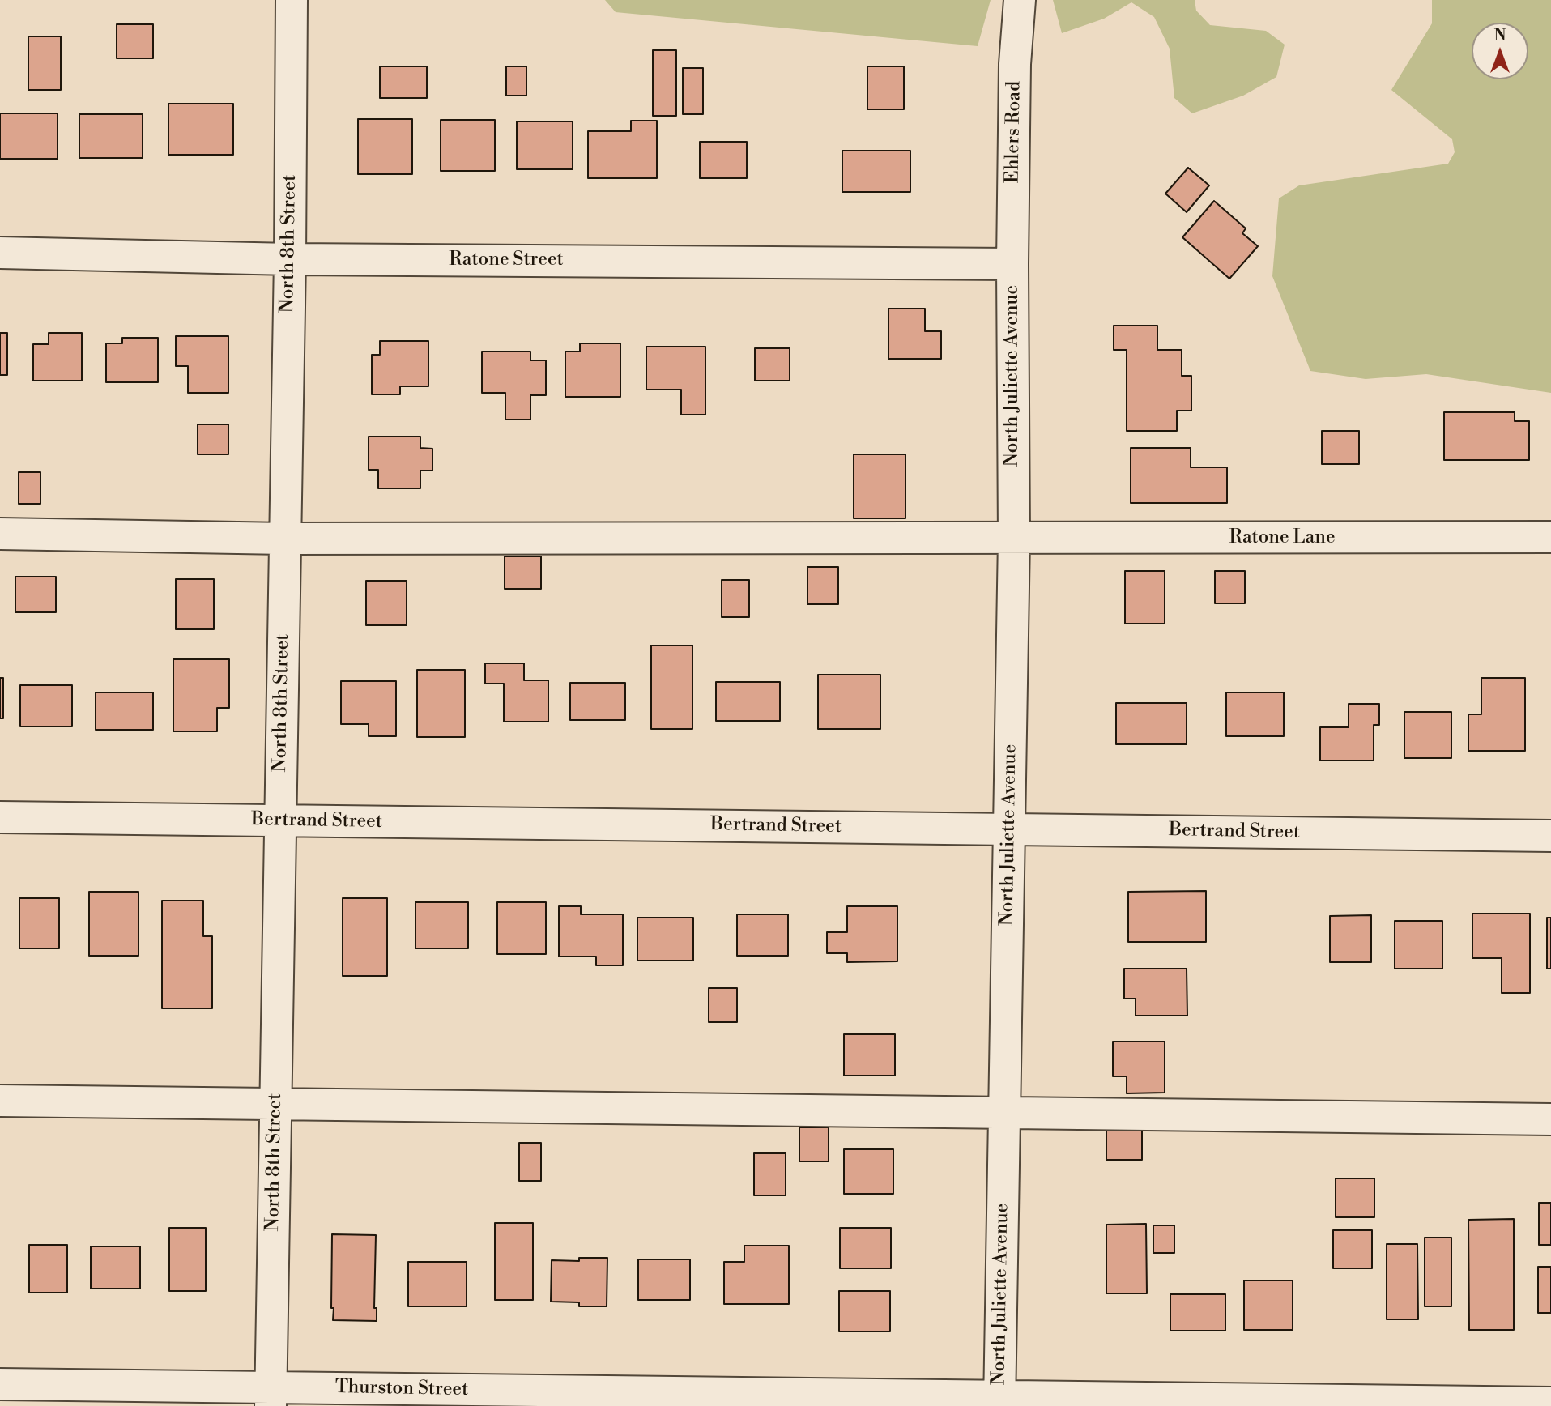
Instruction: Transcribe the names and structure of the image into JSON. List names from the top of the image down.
{
  "streets": {
    "street": [
      "Ehlers Road",
      "North 8th Street",
      "Ratone Street",
      "North Juliette Avenue",
      "Ratone Lane",
      "Bertrand Street",
      "Thurston Street"
    ]
  },
  "crossings": [
    ["Ehlers Road", "Ratone Street"],
    ["Ehlers Road", "North Juliette Avenue"],
    ["North 8th Street", "Ratone Street"],
    ["North 8th Street", "Ratone Lane"],
    ["North 8th Street", "Bertrand Street"],
    ["North 8th Street", "Thurston Street"],
    ["Ratone Street", "North Juliette Avenue"],
    ["North Juliette Avenue", "Ratone Lane"],
    ["North Juliette Avenue", "Bertrand Street"],
    ["North Juliette Avenue", "Thurston Street"]
  ],
  "north": "top"
}
